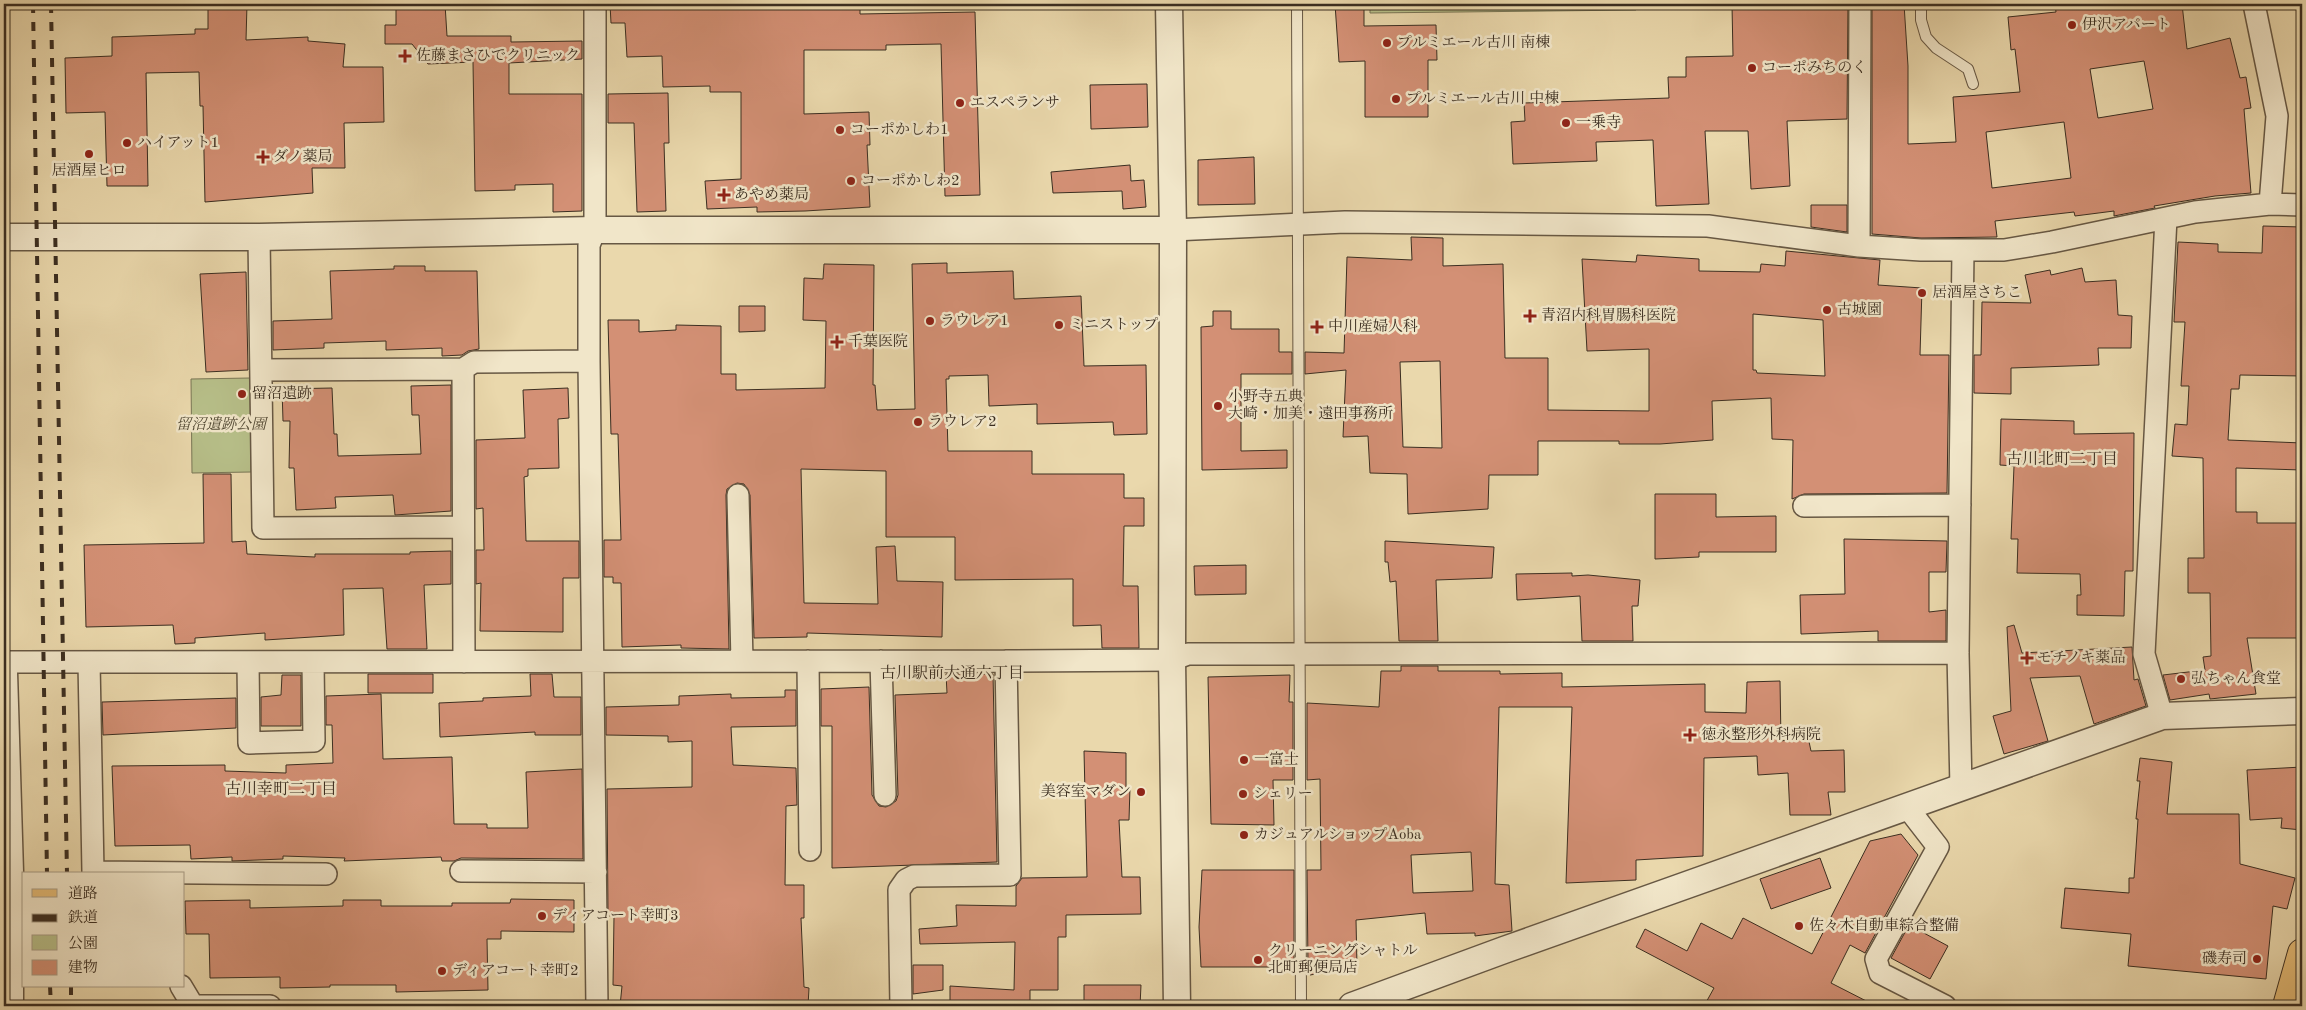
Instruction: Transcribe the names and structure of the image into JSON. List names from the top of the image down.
{
  "districts": ["古川北町二丁目", "古川駅前大通六丁目", "古川幸町二丁目"],
  "parks": ["留沼遺跡公園"],
  "places": {
    "other": [
      "伊沢アパート",
      "プルミエール古川 南棟",
      "コーポみちのく",
      "プルミエール古川 中棟",
      "エスペランサ",
      "一乗寺",
      "コーポかしわ1",
      "ハイアット1",
      "居酒屋ヒロ",
      "コーポかしわ2",
      "居酒屋さちこ",
      "古城園",
      "ラウレア1",
      "ミニストップ",
      "留沼遺跡",
      "小野寺五典 大崎・加美・遠田事務所",
      "ラウレア2",
      "弘ちゃん食堂",
      "一富士",
      "美容室マダン",
      "シェリー",
      "カジュアルショップAoba",
      "ディアコート幸町3",
      "佐々木自動車綜合整備",
      "磯寿司",
      "クリーニングシャトル 北町郵便局店",
      "ディアコート幸町2"
    ],
    "health": [
      "佐藤まさひでクリニック",
      "ダノ薬局",
      "あやめ薬局",
      "青沼内科胃腸科医院",
      "中川産婦人科",
      "千葉医院",
      "モチノキ薬品",
      "徳永整形外科病院"
    ]
  },
  "legend": [
    "道路",
    "鉄道",
    "公園",
    "建物"
  ]
}
